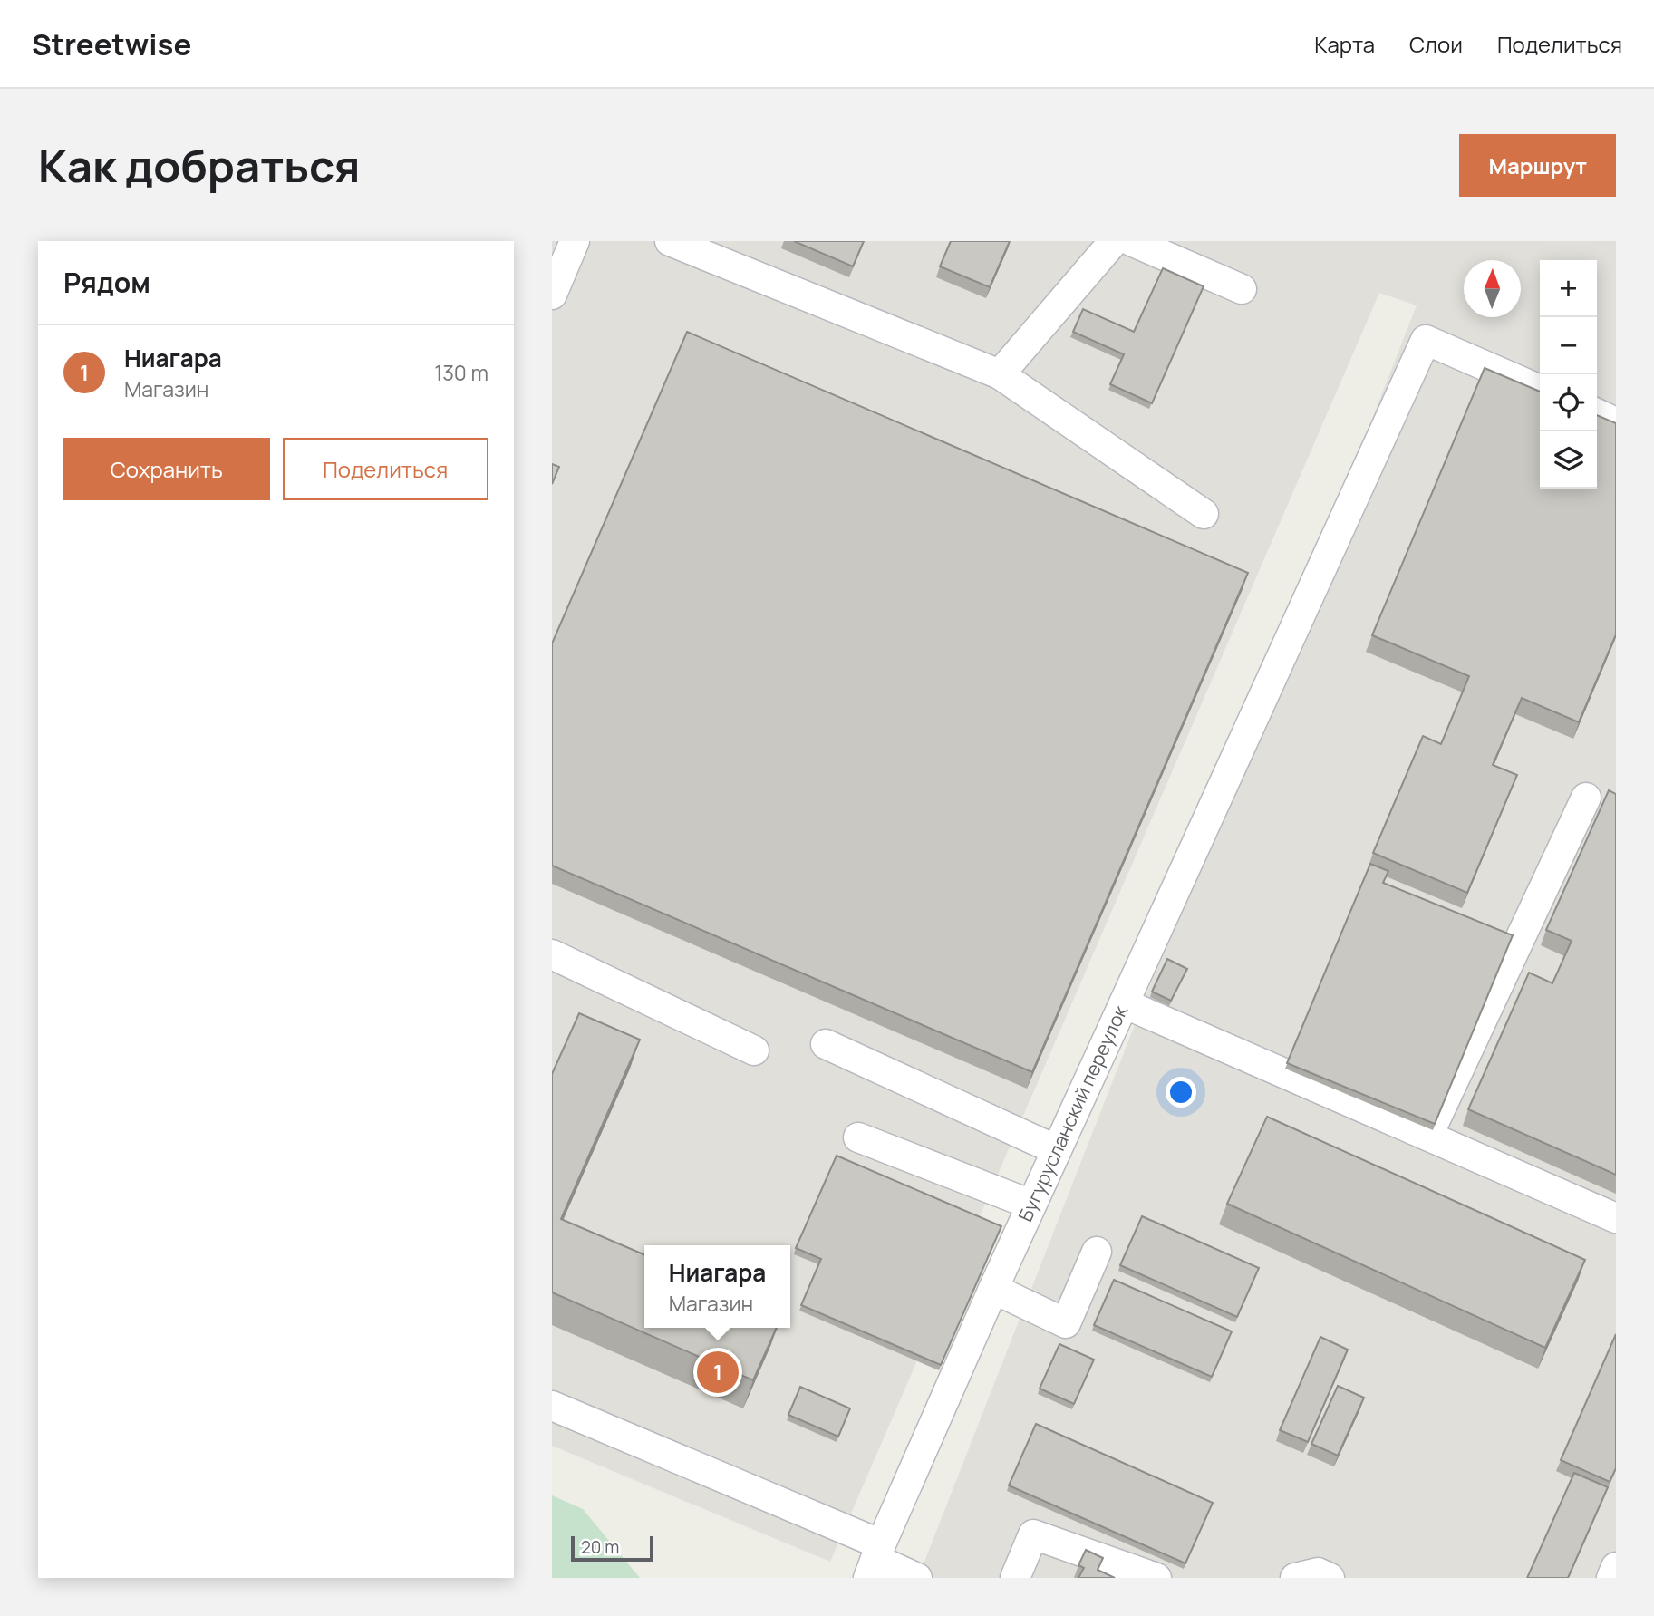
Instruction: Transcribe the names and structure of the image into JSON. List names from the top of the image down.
{
  "streets": {
    "street": ["Бугурусланский переулок"]
  },
  "scale_bar": "20 m",
  "north": "top",
  "page": {
    "header": "Streetwise",
    "nav": ["Карта", "Слои", "Поделиться"],
    "buttons": [
      "Маршрут",
      ["Сохранить", "Поделиться"]
    ],
    "title": "Как добраться",
    "heading": "Рядом",
    "map_buttons": ["+", "−"],
    "list": [
      {
        "mark": "1",
        "name": "Ниагара",
        "note": "Магазин",
        "value": "130 m"
      }
    ],
    "popup": ["Ниагара", "Магазин"],
    "pins": "1",
    "scale": "20 m"
  }
}
